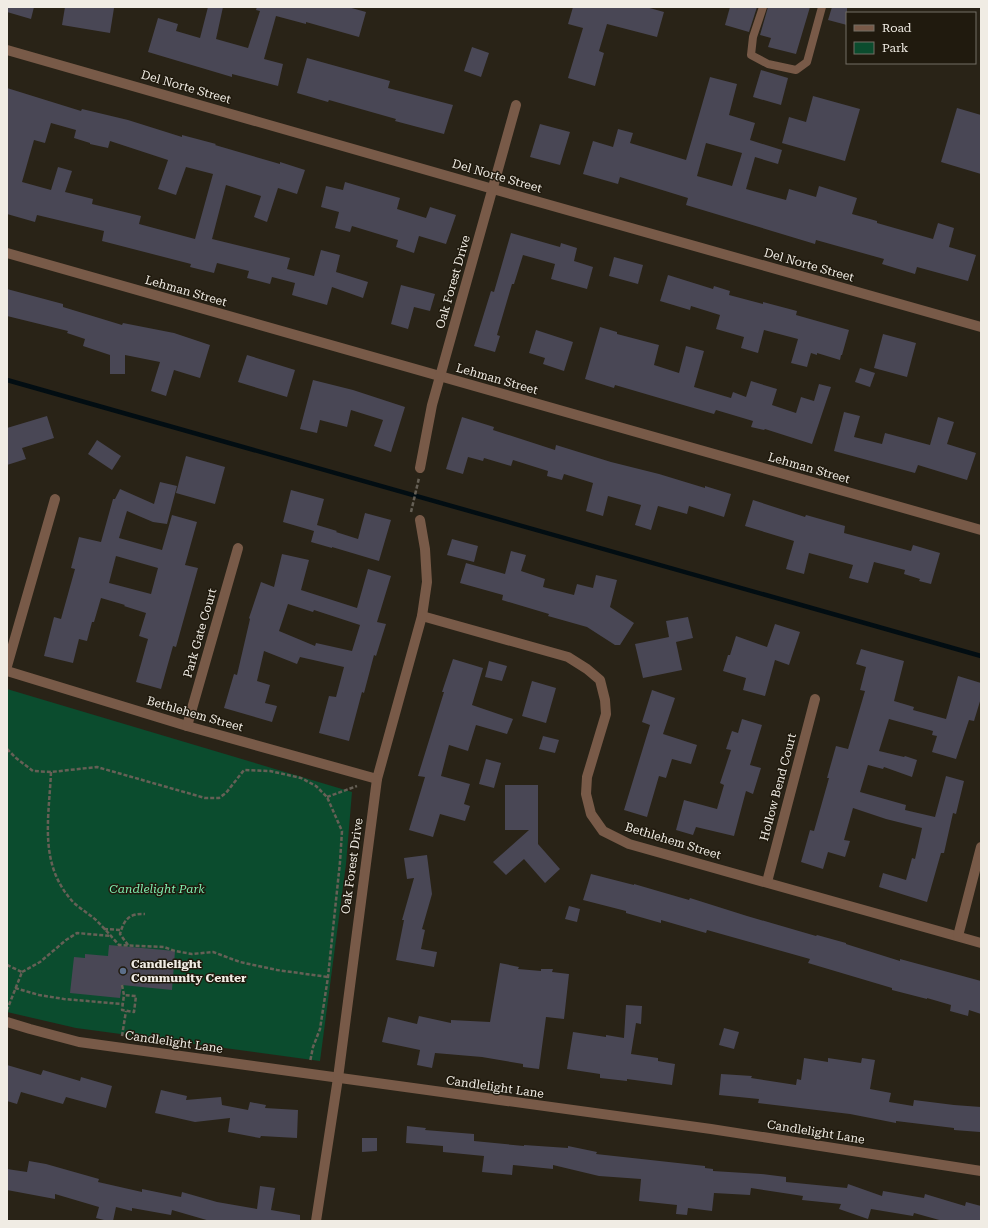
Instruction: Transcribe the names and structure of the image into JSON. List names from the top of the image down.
{
  "streets": {
    "street": [
      "Del Norte Street",
      "Oak Forest Drive",
      "Lehman Street",
      "Park Gate Court",
      "Bethlehem Street",
      "Hollow Bend Court",
      "Candlelight Lane"
    ]
  },
  "crossings": [
    ["Del Norte Street", "Oak Forest Drive"],
    ["Oak Forest Drive", "Lehman Street"],
    ["Oak Forest Drive", "Bethlehem Street"],
    ["Oak Forest Drive", "Candlelight Lane"],
    ["Park Gate Court", "Bethlehem Street"],
    ["Bethlehem Street", "Hollow Bend Court"]
  ],
  "parks": ["Candlelight Park"],
  "places": ["Candlelight Community Center"],
  "legend": ["Road", "Park"]
}
